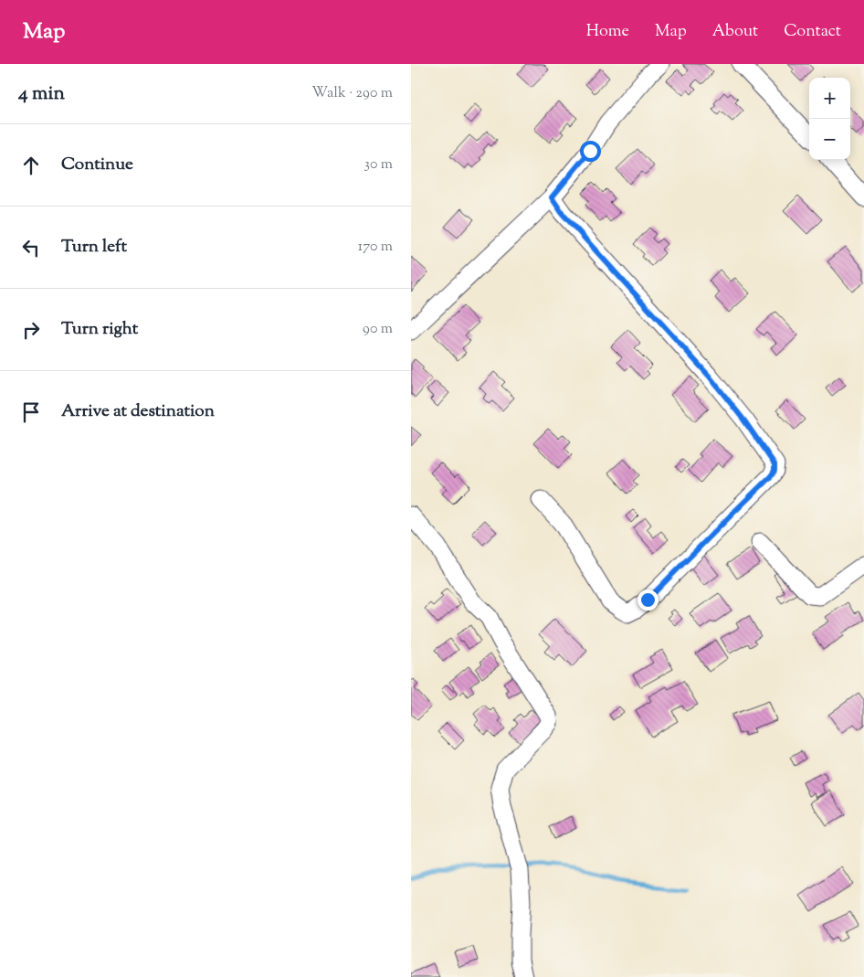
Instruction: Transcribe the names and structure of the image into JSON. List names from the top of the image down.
{
  "page": {
    "header": "Map",
    "nav": [
      "Home",
      "Map",
      "About",
      "Contact"
    ],
    "heading": ["4 min", "Walk · 290 m"],
    "map_buttons": ["+", "−"],
    "list": [
      ["Continue", "30 m"],
      ["Turn left", "170 m"],
      ["Turn right", "90 m"],
      "Arrive at destination"
    ]
  }
}
